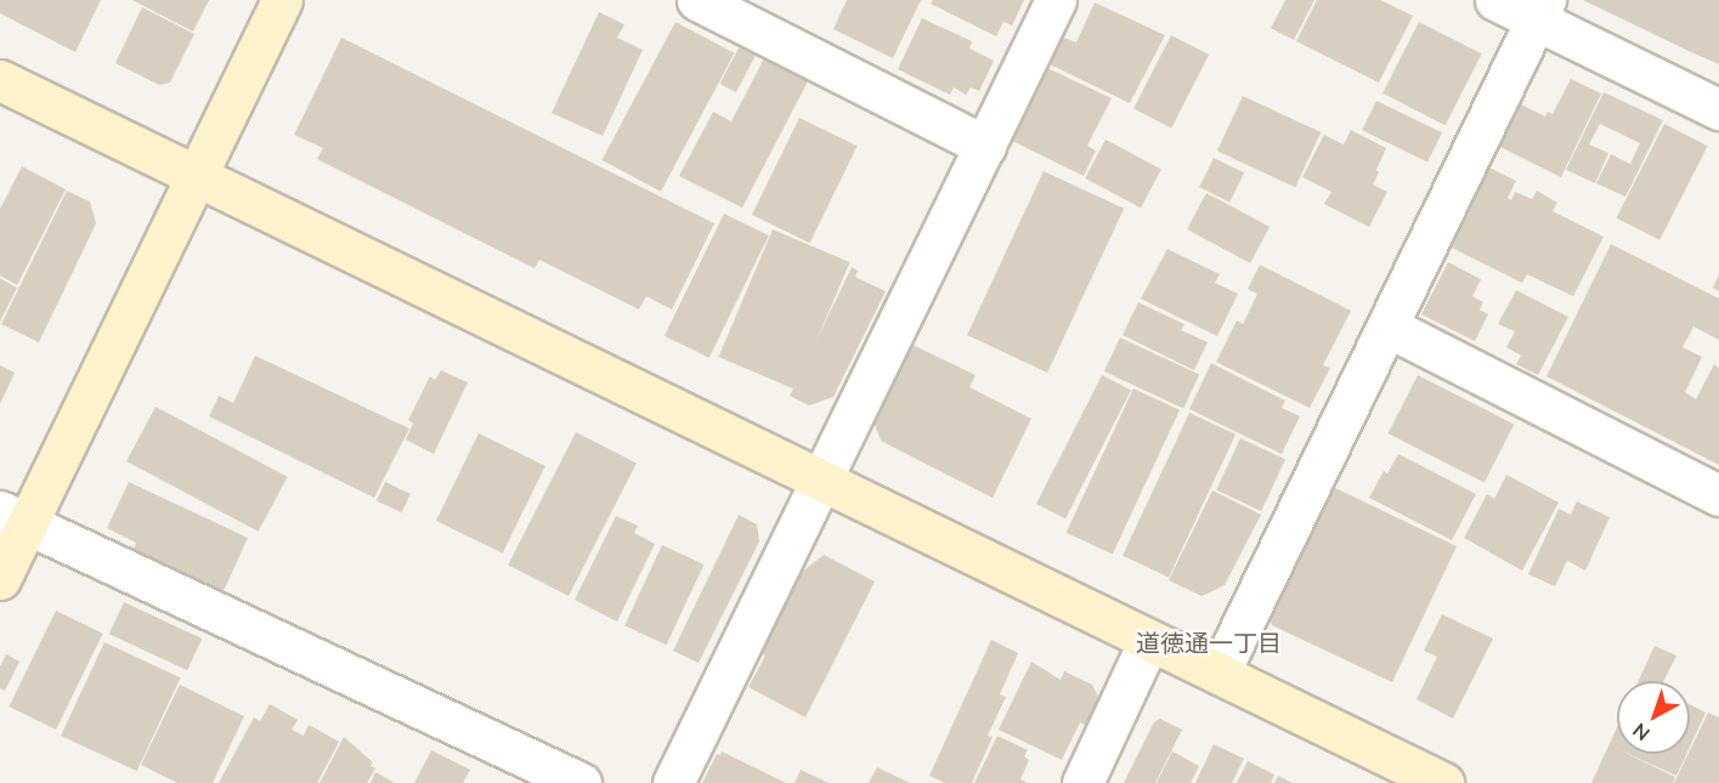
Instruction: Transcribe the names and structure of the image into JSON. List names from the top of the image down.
{
  "districts": ["道徳通一丁目"],
  "north": "bottom left"
}
